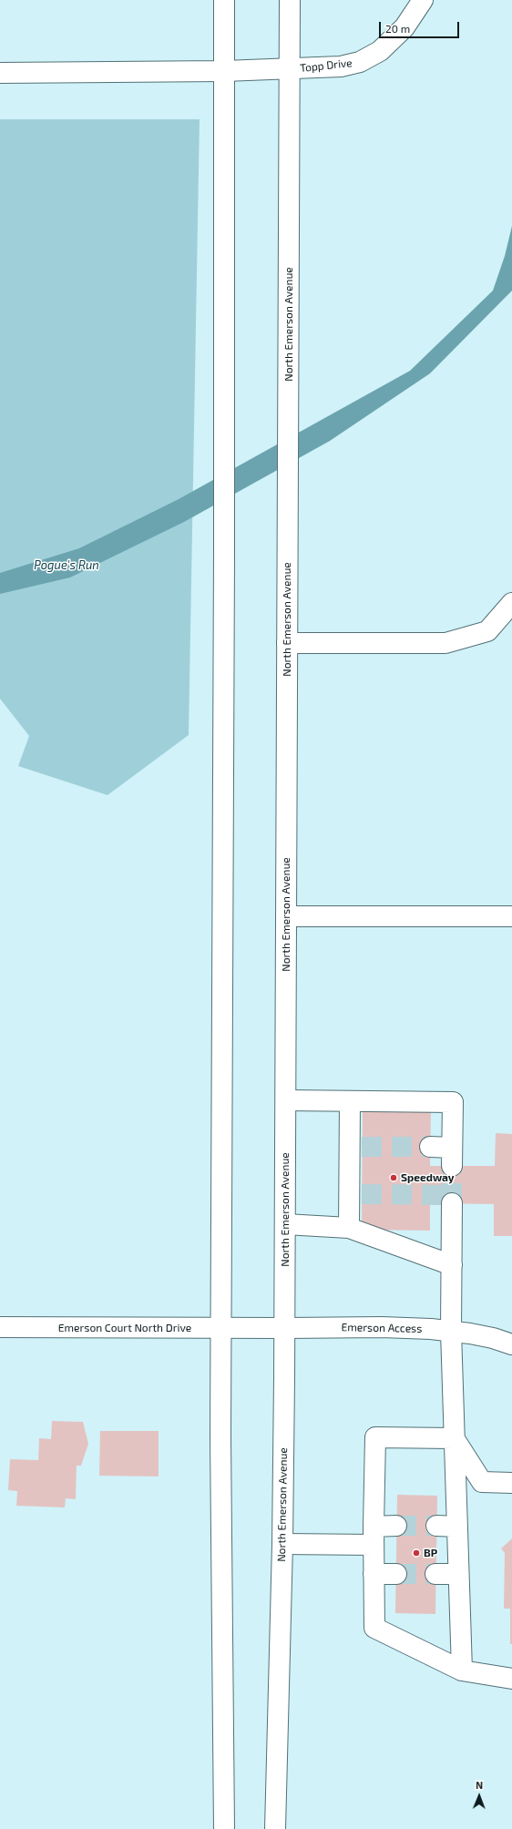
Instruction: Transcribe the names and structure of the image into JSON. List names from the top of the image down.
{
  "streets": {
    "main road": [
      "Topp Drive",
      "North Emerson Avenue",
      "Emerson Court North Drive",
      "Emerson Access"
    ]
  },
  "crossings": [
    ["Topp Drive", "North Emerson Avenue"],
    ["North Emerson Avenue", "Emerson Access"],
    ["Emerson Court North Drive", "Emerson Access"]
  ],
  "water": ["Pogue's Run"],
  "places": ["Speedway", "BP"],
  "scale_bar": "20 m",
  "north": "top"
}
